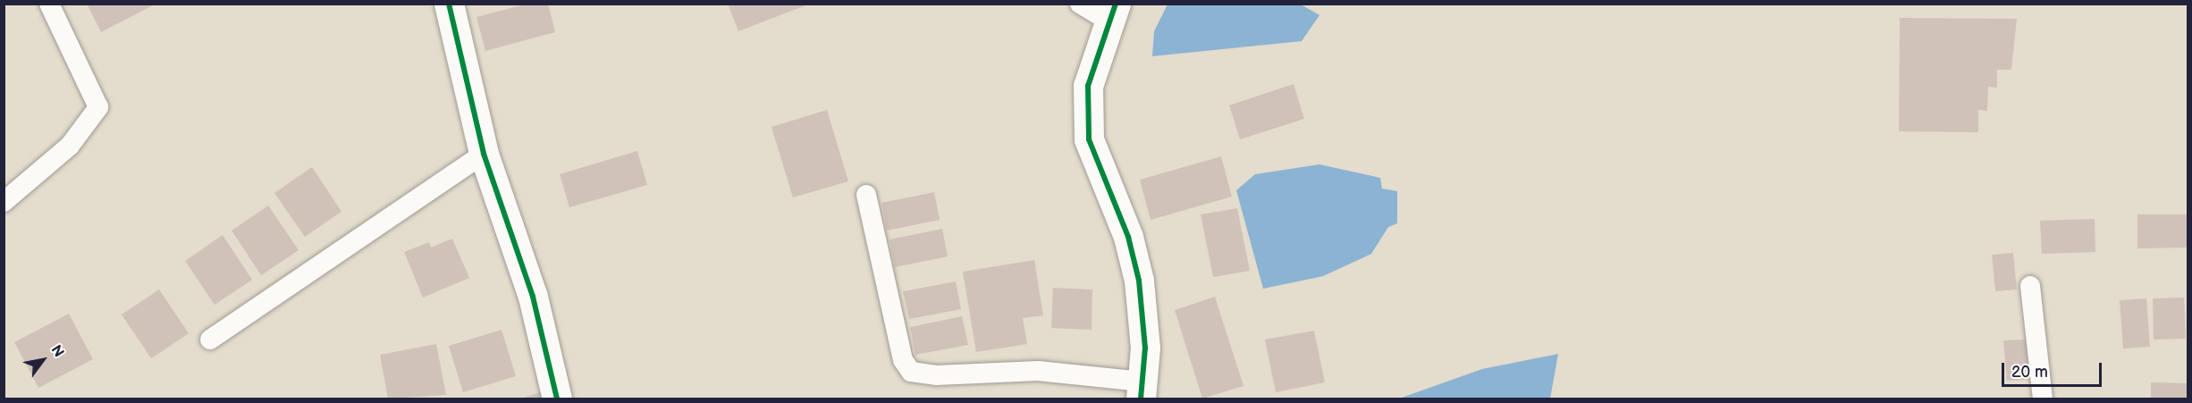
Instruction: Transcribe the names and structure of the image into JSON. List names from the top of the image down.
{
  "scale_bar": "20 m",
  "north": "top right"
}
